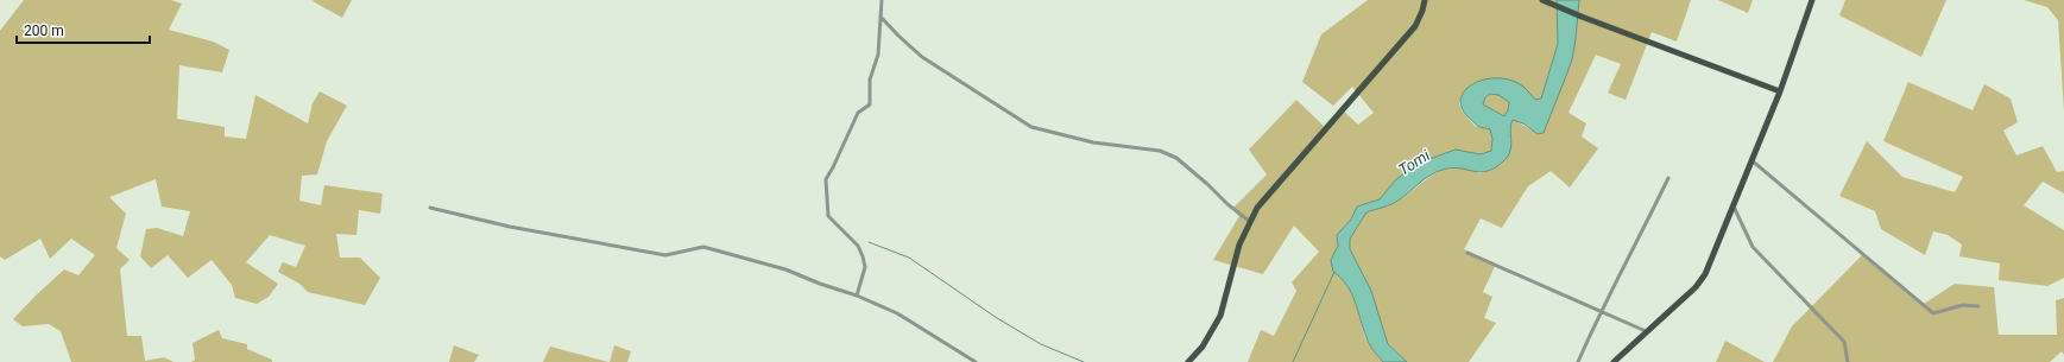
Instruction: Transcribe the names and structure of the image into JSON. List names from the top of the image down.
{
  "water": ["Tomi"],
  "scale_bar": "200 m"
}
